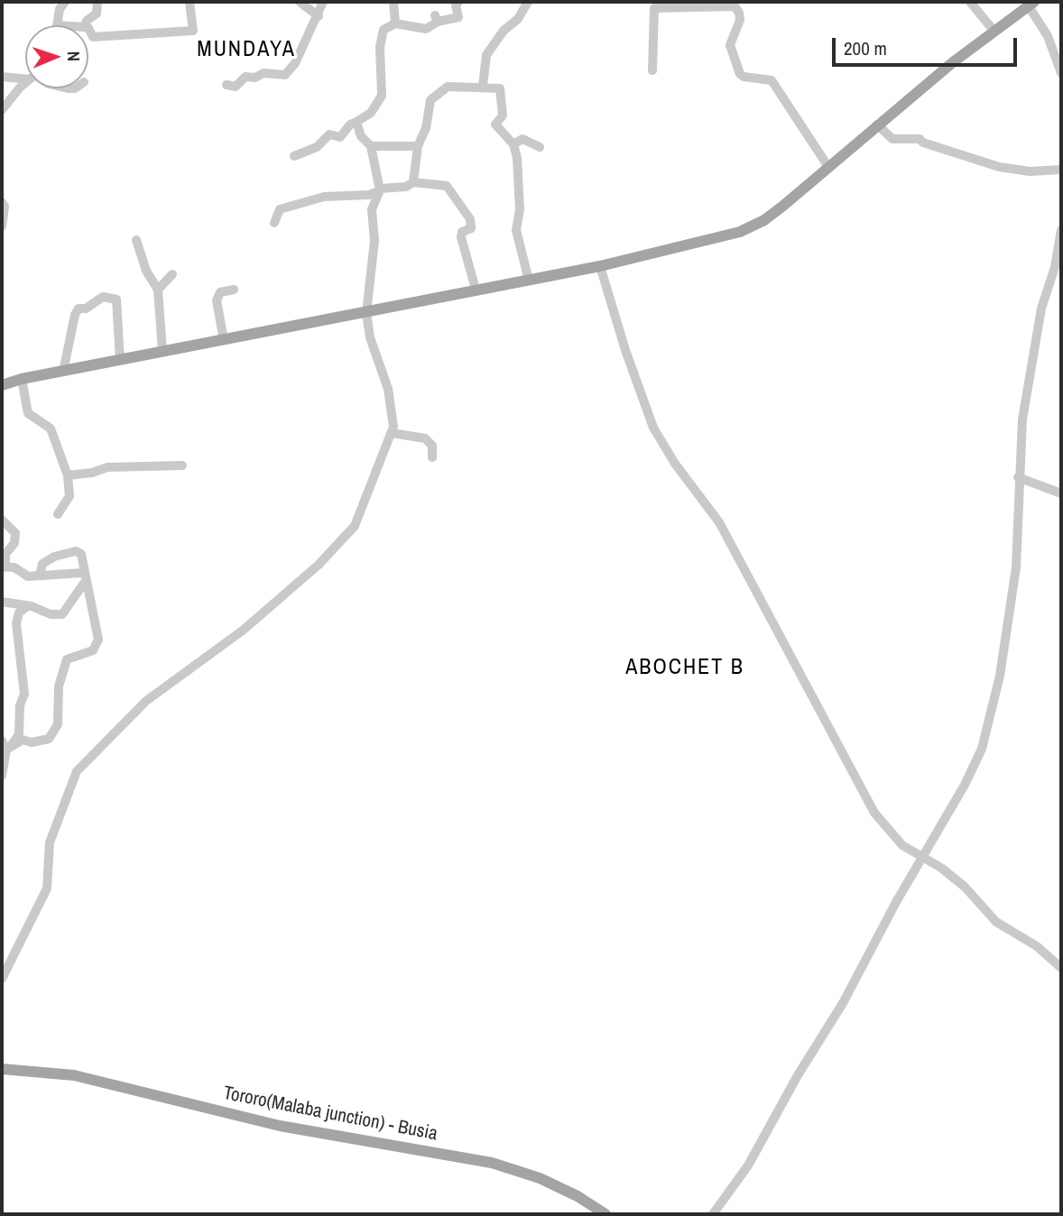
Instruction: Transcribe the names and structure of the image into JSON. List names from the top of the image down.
{
  "streets": {
    "main road": ["Tororo(Malaba junction) - Busia"]
  },
  "districts": ["MUNDAYA", "ABOCHET B"],
  "scale_bar": "200 m",
  "north": "right"
}
